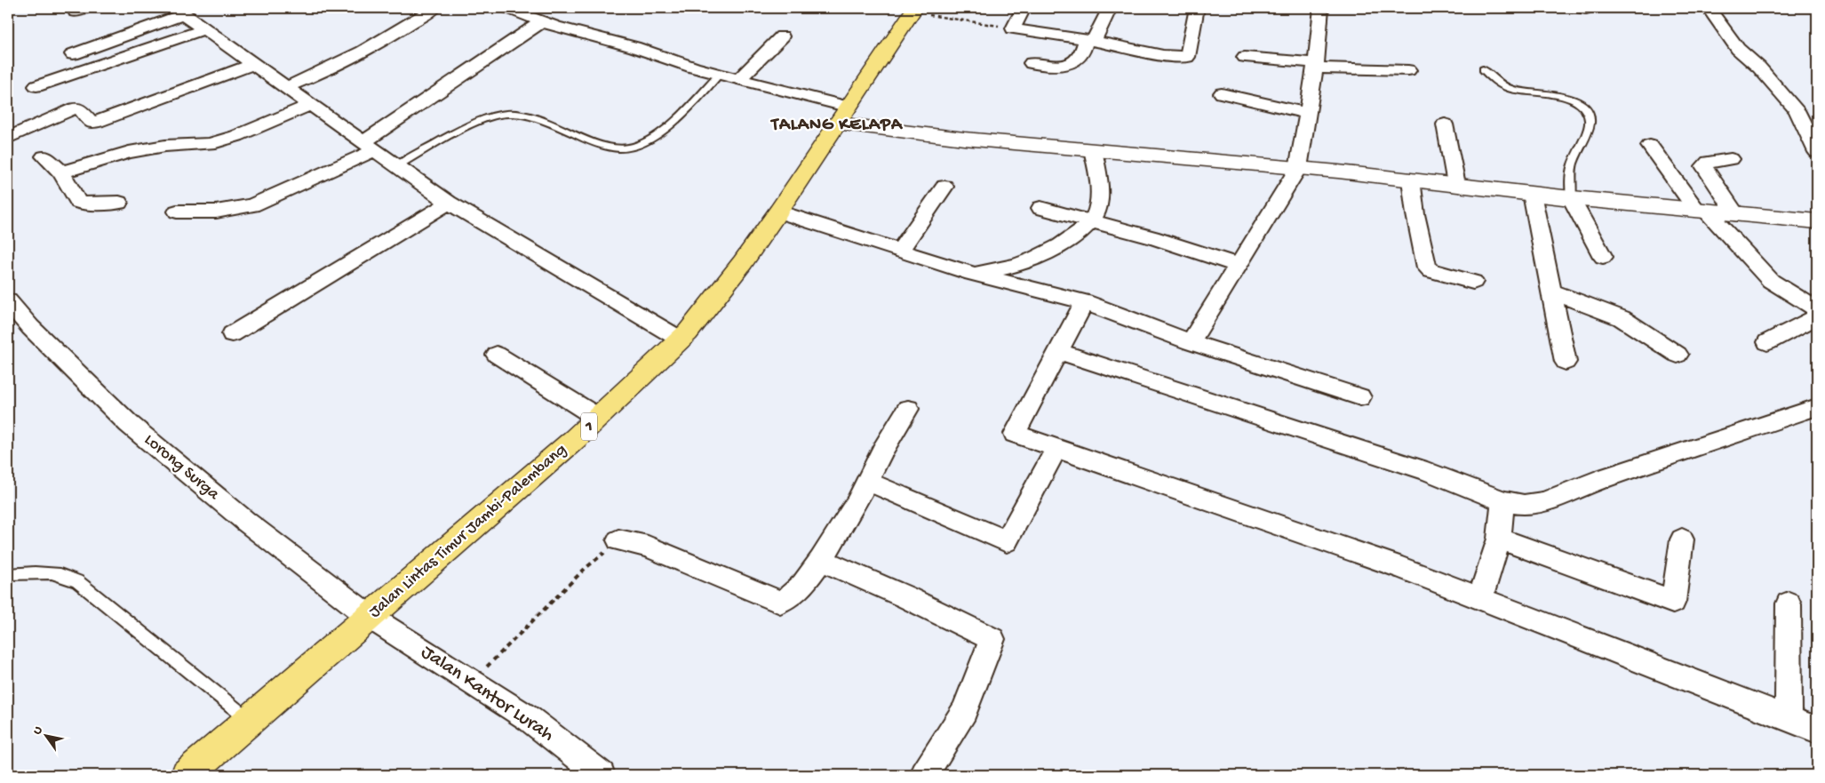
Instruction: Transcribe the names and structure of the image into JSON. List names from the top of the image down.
{
  "streets": {
    "highway": ["1", "Jalan Lintas Timur Jambi-Palembang"],
    "street": ["Lorong Surga", "Jalan Kantor Lurah"]
  },
  "crossings": [
    ["Lorong Surga", "Jalan Lintas Timur Jambi-Palembang"],
    ["Lorong Surga", "Jalan Kantor Lurah"],
    ["Jalan Lintas Timur Jambi-Palembang", "Jalan Kantor Lurah"]
  ],
  "districts": ["TALANG KELAPA"],
  "north": "top left"
}
